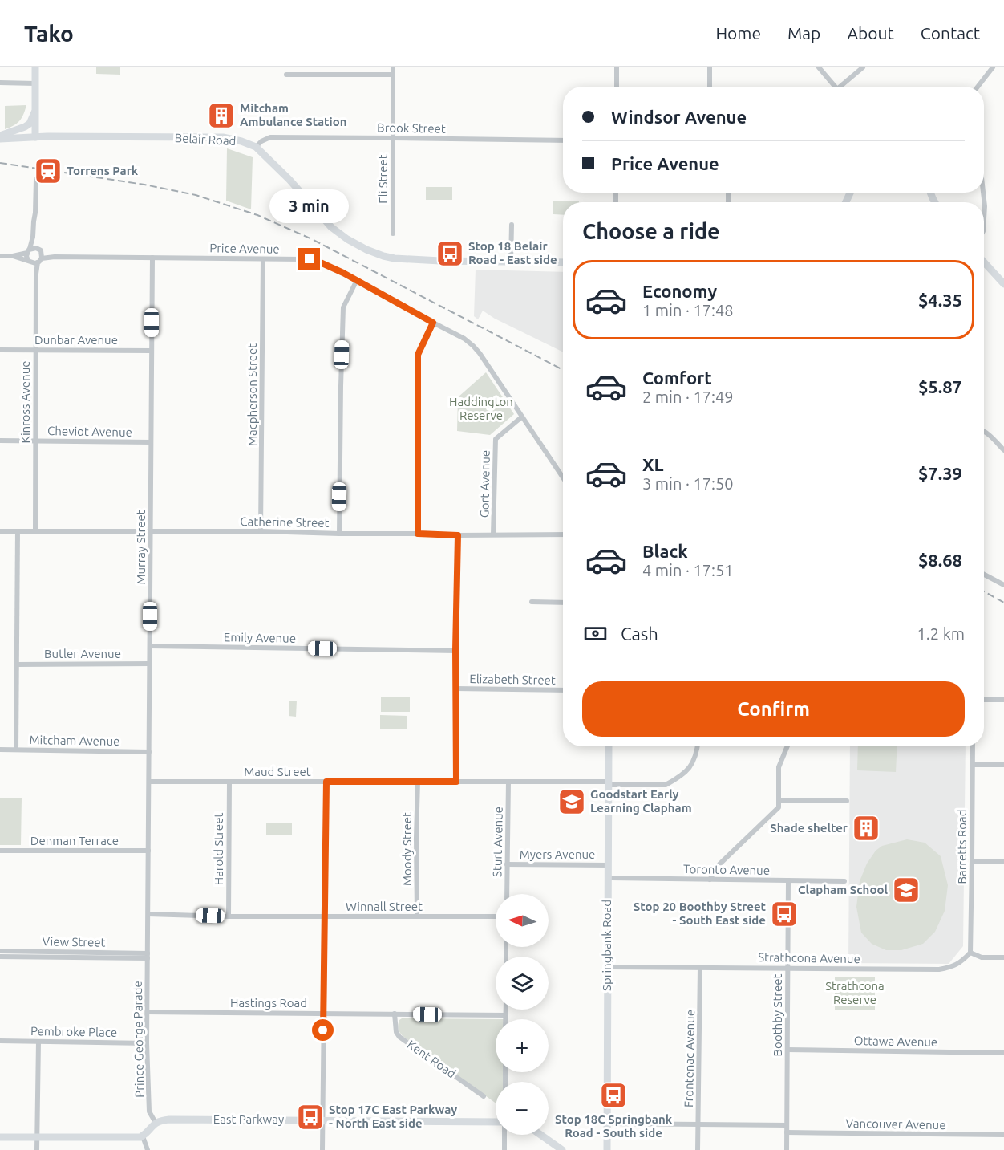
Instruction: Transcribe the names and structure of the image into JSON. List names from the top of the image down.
{
  "streets": {
    "main road": ["Belair Road", "Springbank Road", "East Parkway"],
    "street": [
      "Brook Street",
      "Eli Street",
      "Price Avenue",
      "Dunbar Avenue",
      "Macpherson Street",
      "Kinross Avenue",
      "Cheviot Avenue",
      "Gort Avenue",
      "Catherine Street",
      "Murray Street",
      "Emily Avenue",
      "Butler Avenue",
      "Elizabeth Street",
      "Mitcham Avenue",
      "Maud Street",
      "Denman Terrace",
      "Sturt Avenue",
      "Barretts Road",
      "Harold Street",
      "Moody Street",
      "Myers Avenue",
      "Toronto Avenue",
      "Winnall Street",
      "View Street",
      "Strathcona Avenue",
      "Hastings Road",
      "Boothby Street",
      "Pembroke Place",
      "Prince George Parade",
      "Ottawa Avenue",
      "Frontenac Avenue",
      "Kent Road",
      "Vancouver Avenue"
    ]
  },
  "crossings": [
    ["Brook Street", "Belair Road"],
    ["Brook Street", "Eli Street"],
    ["Price Avenue", "Macpherson Street"],
    ["Price Avenue", "Kinross Avenue"],
    ["Price Avenue", "Gort Avenue"],
    ["Price Avenue", "Murray Street"],
    ["Dunbar Avenue", "Kinross Avenue"],
    ["Dunbar Avenue", "Murray Street"],
    ["Macpherson Street", "Catherine Street"],
    ["Kinross Avenue", "Cheviot Avenue"],
    ["Kinross Avenue", "Catherine Street"],
    ["Cheviot Avenue", "Murray Street"],
    ["Gort Avenue", "Catherine Street"],
    ["Catherine Street", "Murray Street"],
    ["Murray Street", "Emily Avenue"],
    ["Murray Street", "Butler Avenue"],
    ["Murray Street", "Mitcham Avenue"],
    ["Murray Street", "Maud Street"],
    ["Murray Street", "Denman Terrace"],
    ["Murray Street", "Winnall Street"],
    ["Murray Street", "View Street"],
    ["Murray Street", "Prince George Parade"],
    ["Maud Street", "Sturt Avenue"],
    ["Maud Street", "Harold Street"],
    ["Maud Street", "Moody Street"],
    ["Maud Street", "Springbank Road"],
    ["Sturt Avenue", "Myers Avenue"],
    ["Barretts Road", "Strathcona Avenue"],
    ["Harold Street", "Winnall Street"],
    ["Moody Street", "Winnall Street"],
    ["Myers Avenue", "Springbank Road"],
    ["Toronto Avenue", "Springbank Road"],
    ["Toronto Avenue", "Boothby Street"],
    ["View Street", "Prince George Parade"],
    ["Springbank Road", "Strathcona Avenue"],
    ["Strathcona Avenue", "Boothby Street"],
    ["Strathcona Avenue", "Frontenac Avenue"],
    ["Hastings Road", "Prince George Parade"],
    ["Hastings Road", "Kent Road"],
    ["Boothby Street", "Ottawa Avenue"],
    ["Boothby Street", "Vancouver Avenue"],
    ["Pembroke Place", "Prince George Parade"],
    ["Prince George Parade", "East Parkway"]
  ],
  "parks": ["Haddington Reserve", "Strathcona Reserve"],
  "places": {
    "building": ["Mitcham Ambulance Station", "Shade shelter"],
    "station": ["Torrens Park"],
    "bus stop": [
      "Stop 18 Belair Road - East side",
      "Stop 20 Boothby Street - South East side",
      "Stop 18C Springbank Road - South side",
      "Stop 17C East Parkway - North East side"
    ],
    "school or university": ["Goodstart Early Learning Clapham", "Clapham School"]
  },
  "north": "left",
  "page": {
    "header": "Tako",
    "nav": [
      "Home",
      "Map",
      "About",
      "Contact"
    ],
    "banner": ["Windsor Avenue", "Price Avenue"],
    "bubble": "3 min",
    "heading": "Choose a ride",
    "list": [
      {
        "name": "Economy",
        "note": "1 min · 17:48",
        "value": "$4.35"
      },
      {
        "name": "Comfort",
        "note": "2 min · 17:49",
        "value": "$5.87"
      },
      {
        "name": "XL",
        "note": "3 min · 17:50",
        "value": "$7.39"
      },
      {
        "name": "Black",
        "note": "4 min · 17:51",
        "value": "$8.68"
      }
    ],
    "pay": ["Cash", "1.2 km"],
    "buttons": "Confirm",
    "map_buttons": ["+", "−"]
  }
}
